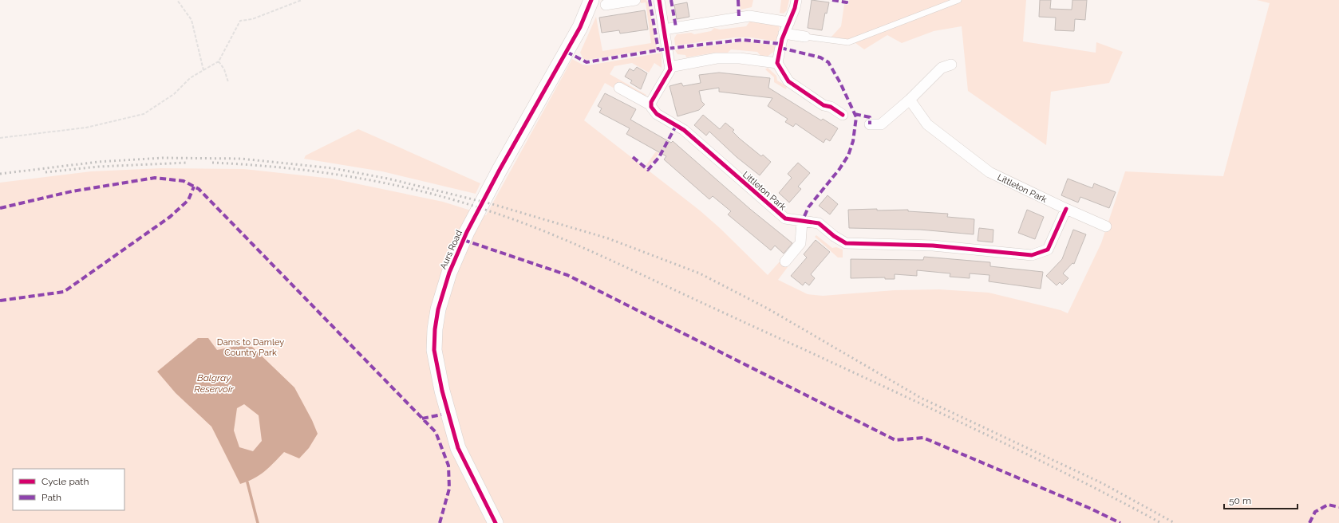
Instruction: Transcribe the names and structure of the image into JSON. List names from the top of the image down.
{
  "streets": {
    "street": ["Littleton Park", "Aurs Road"]
  },
  "water": ["Balgray Reservoir"],
  "parks": ["Dams to Darnley Country Park"],
  "legend": ["Cycle path", "Path"],
  "scale_bar": "50 m"
}
